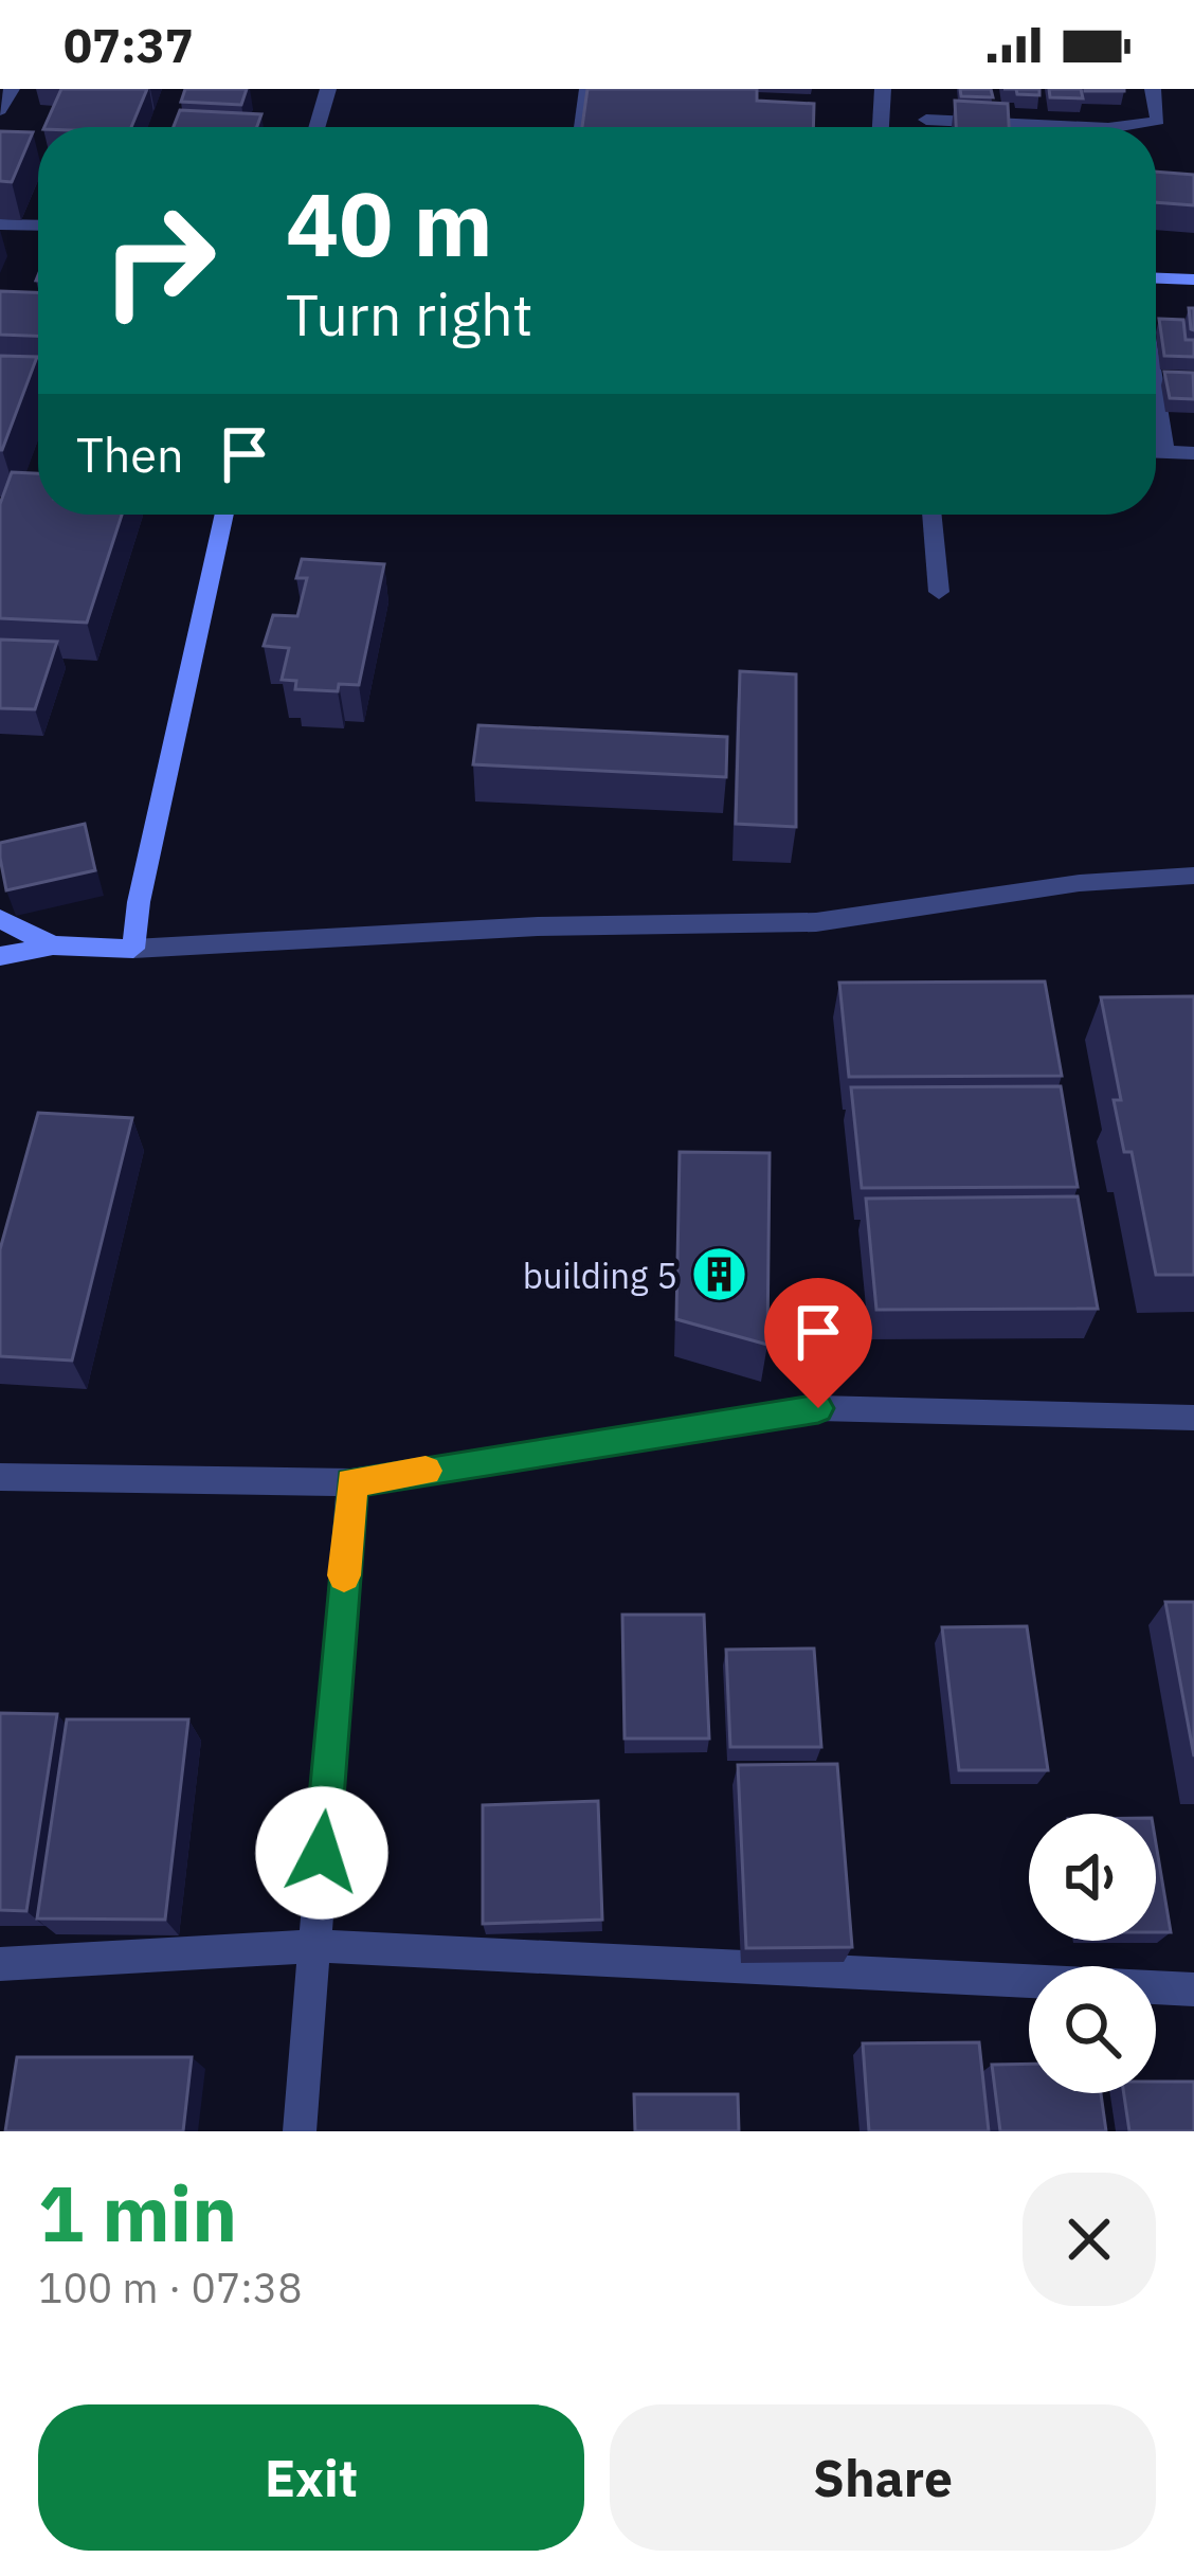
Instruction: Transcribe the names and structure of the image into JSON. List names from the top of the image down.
{
  "places": {
    "building": ["building 5"]
  },
  "page": {
    "status": "07:37",
    "turn": ["40 m", "Turn right"],
    "then": "Then",
    "heading": ["1 min", "100 m · 07:38"],
    "buttons": ["Exit", "Share"]
  }
}
